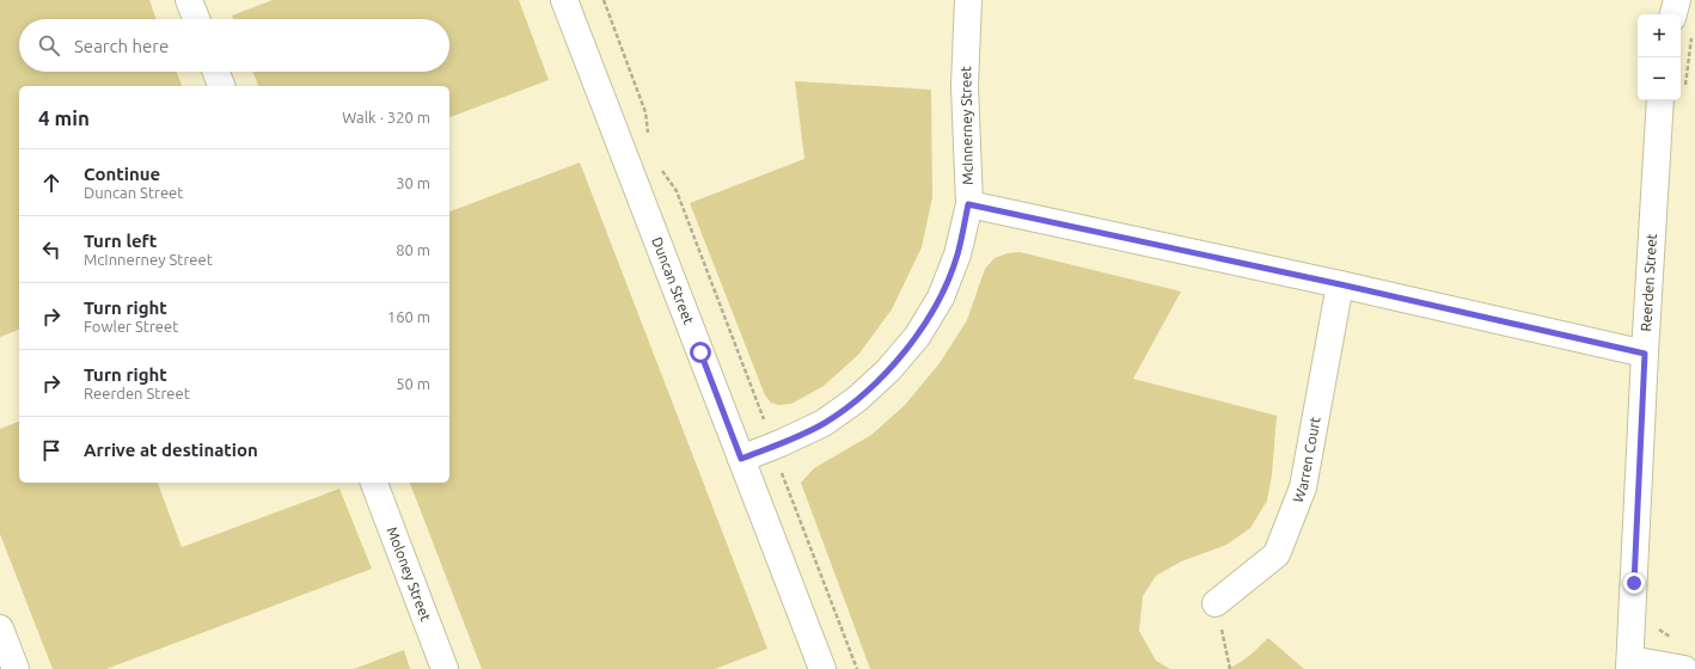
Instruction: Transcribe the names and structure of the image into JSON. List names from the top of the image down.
{
  "streets": {
    "street": [
      "McInnerney Street",
      "Duncan Street",
      "Reerden Street",
      "Warren Court",
      "Moloney Street"
    ]
  },
  "crossings": [
    ["McInnerney Street", "Duncan Street"]
  ],
  "page": {
    "map_buttons": ["+", "−"],
    "search": "Search here",
    "heading": ["4 min", "Walk · 320 m"],
    "list": [
      ["Continue", "Duncan Street", "30 m"],
      ["Turn left", "McInnerney Street", "80 m"],
      ["Turn right", "Fowler Street", "160 m"],
      ["Turn right", "Reerden Street", "50 m"],
      "Arrive at destination"
    ]
  }
}
